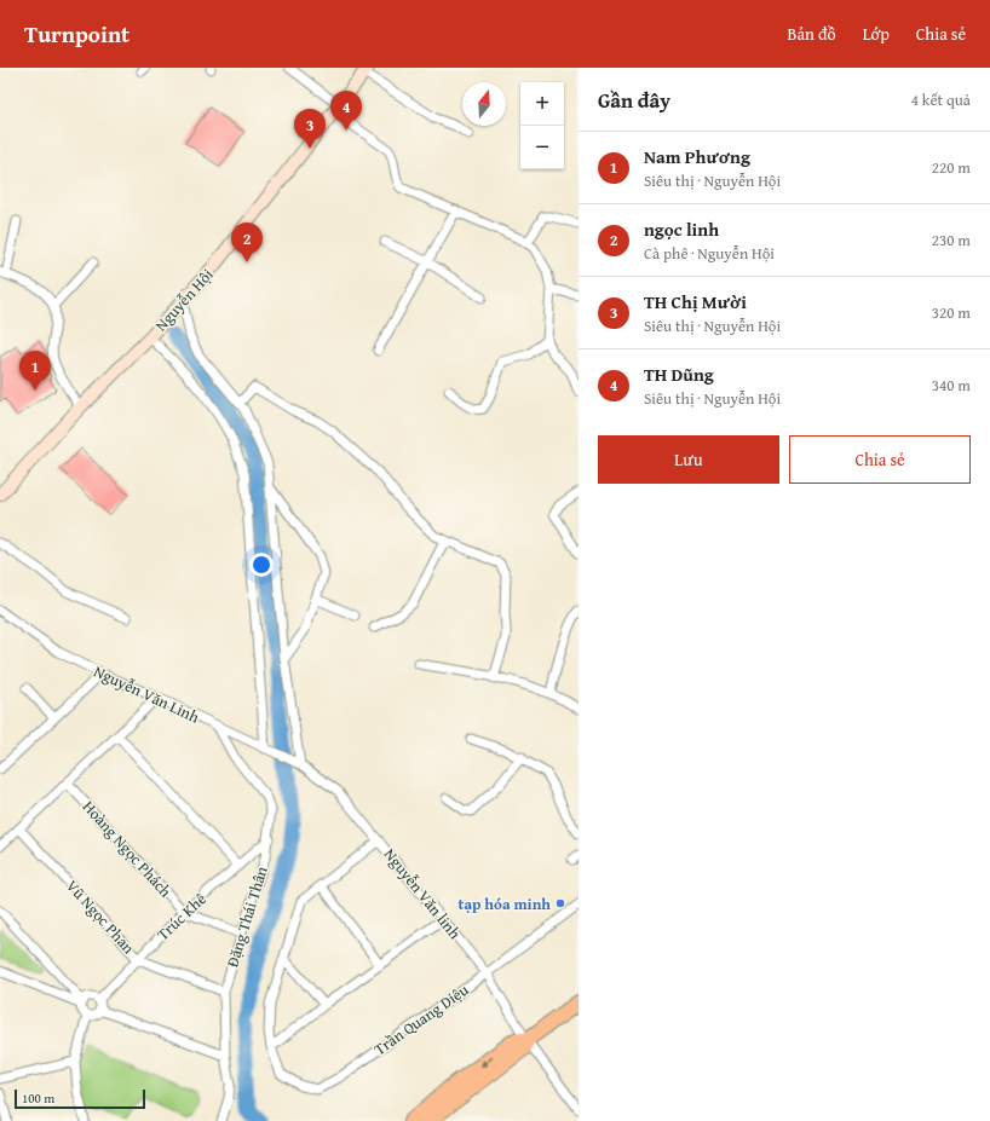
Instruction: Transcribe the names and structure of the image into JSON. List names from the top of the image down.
{
  "streets": {
    "street": [
      "Nguyễn Hội",
      "Nguyễn Văn Linh",
      "Hoàng Ngọc Phách",
      "Nguyễn Văn linh",
      "Vũ Ngọc Phan",
      "Trúc Khê",
      "Đặng Thái Thân",
      "Trần Quang Diệu"
    ]
  },
  "crossings": [
    ["Nguyễn Văn Linh", "Nguyễn Văn linh"],
    ["Nguyễn Văn Linh", "Đặng Thái Thân"],
    ["Hoàng Ngọc Phách", "Trúc Khê"],
    ["Hoàng Ngọc Phách", "Đặng Thái Thân"],
    ["Nguyễn Văn linh", "Trần Quang Diệu"],
    ["Vũ Ngọc Phan", "Trúc Khê"],
    ["Vũ Ngọc Phan", "Đặng Thái Thân"],
    ["Trúc Khê", "Đặng Thái Thân"]
  ],
  "places": ["tạp hóa minh"],
  "scale_bar": "100 m",
  "north": "top",
  "page": {
    "header": "Turnpoint",
    "nav": ["Bản đồ", "Lớp", "Chia sẻ"],
    "heading": ["Gần đây", "4 kết quả"],
    "map_buttons": ["+", "−"],
    "pins": [
      "4",
      "3",
      "2",
      "1"
    ],
    "list": [
      {
        "mark": "1",
        "name": "Nam Phương",
        "note": "Siêu thị · Nguyễn Hội",
        "value": "220 m"
      },
      {
        "mark": "2",
        "name": "ngọc linh",
        "note": "Cà phê · Nguyễn Hội",
        "value": "230 m"
      },
      {
        "mark": "3",
        "name": "TH Chị Mười",
        "note": "Siêu thị · Nguyễn Hội",
        "value": "320 m"
      },
      {
        "mark": "4",
        "name": "TH Dũng",
        "note": "Siêu thị · Nguyễn Hội",
        "value": "340 m"
      }
    ],
    "buttons": ["Lưu", "Chia sẻ"],
    "scale": "100 m"
  }
}
